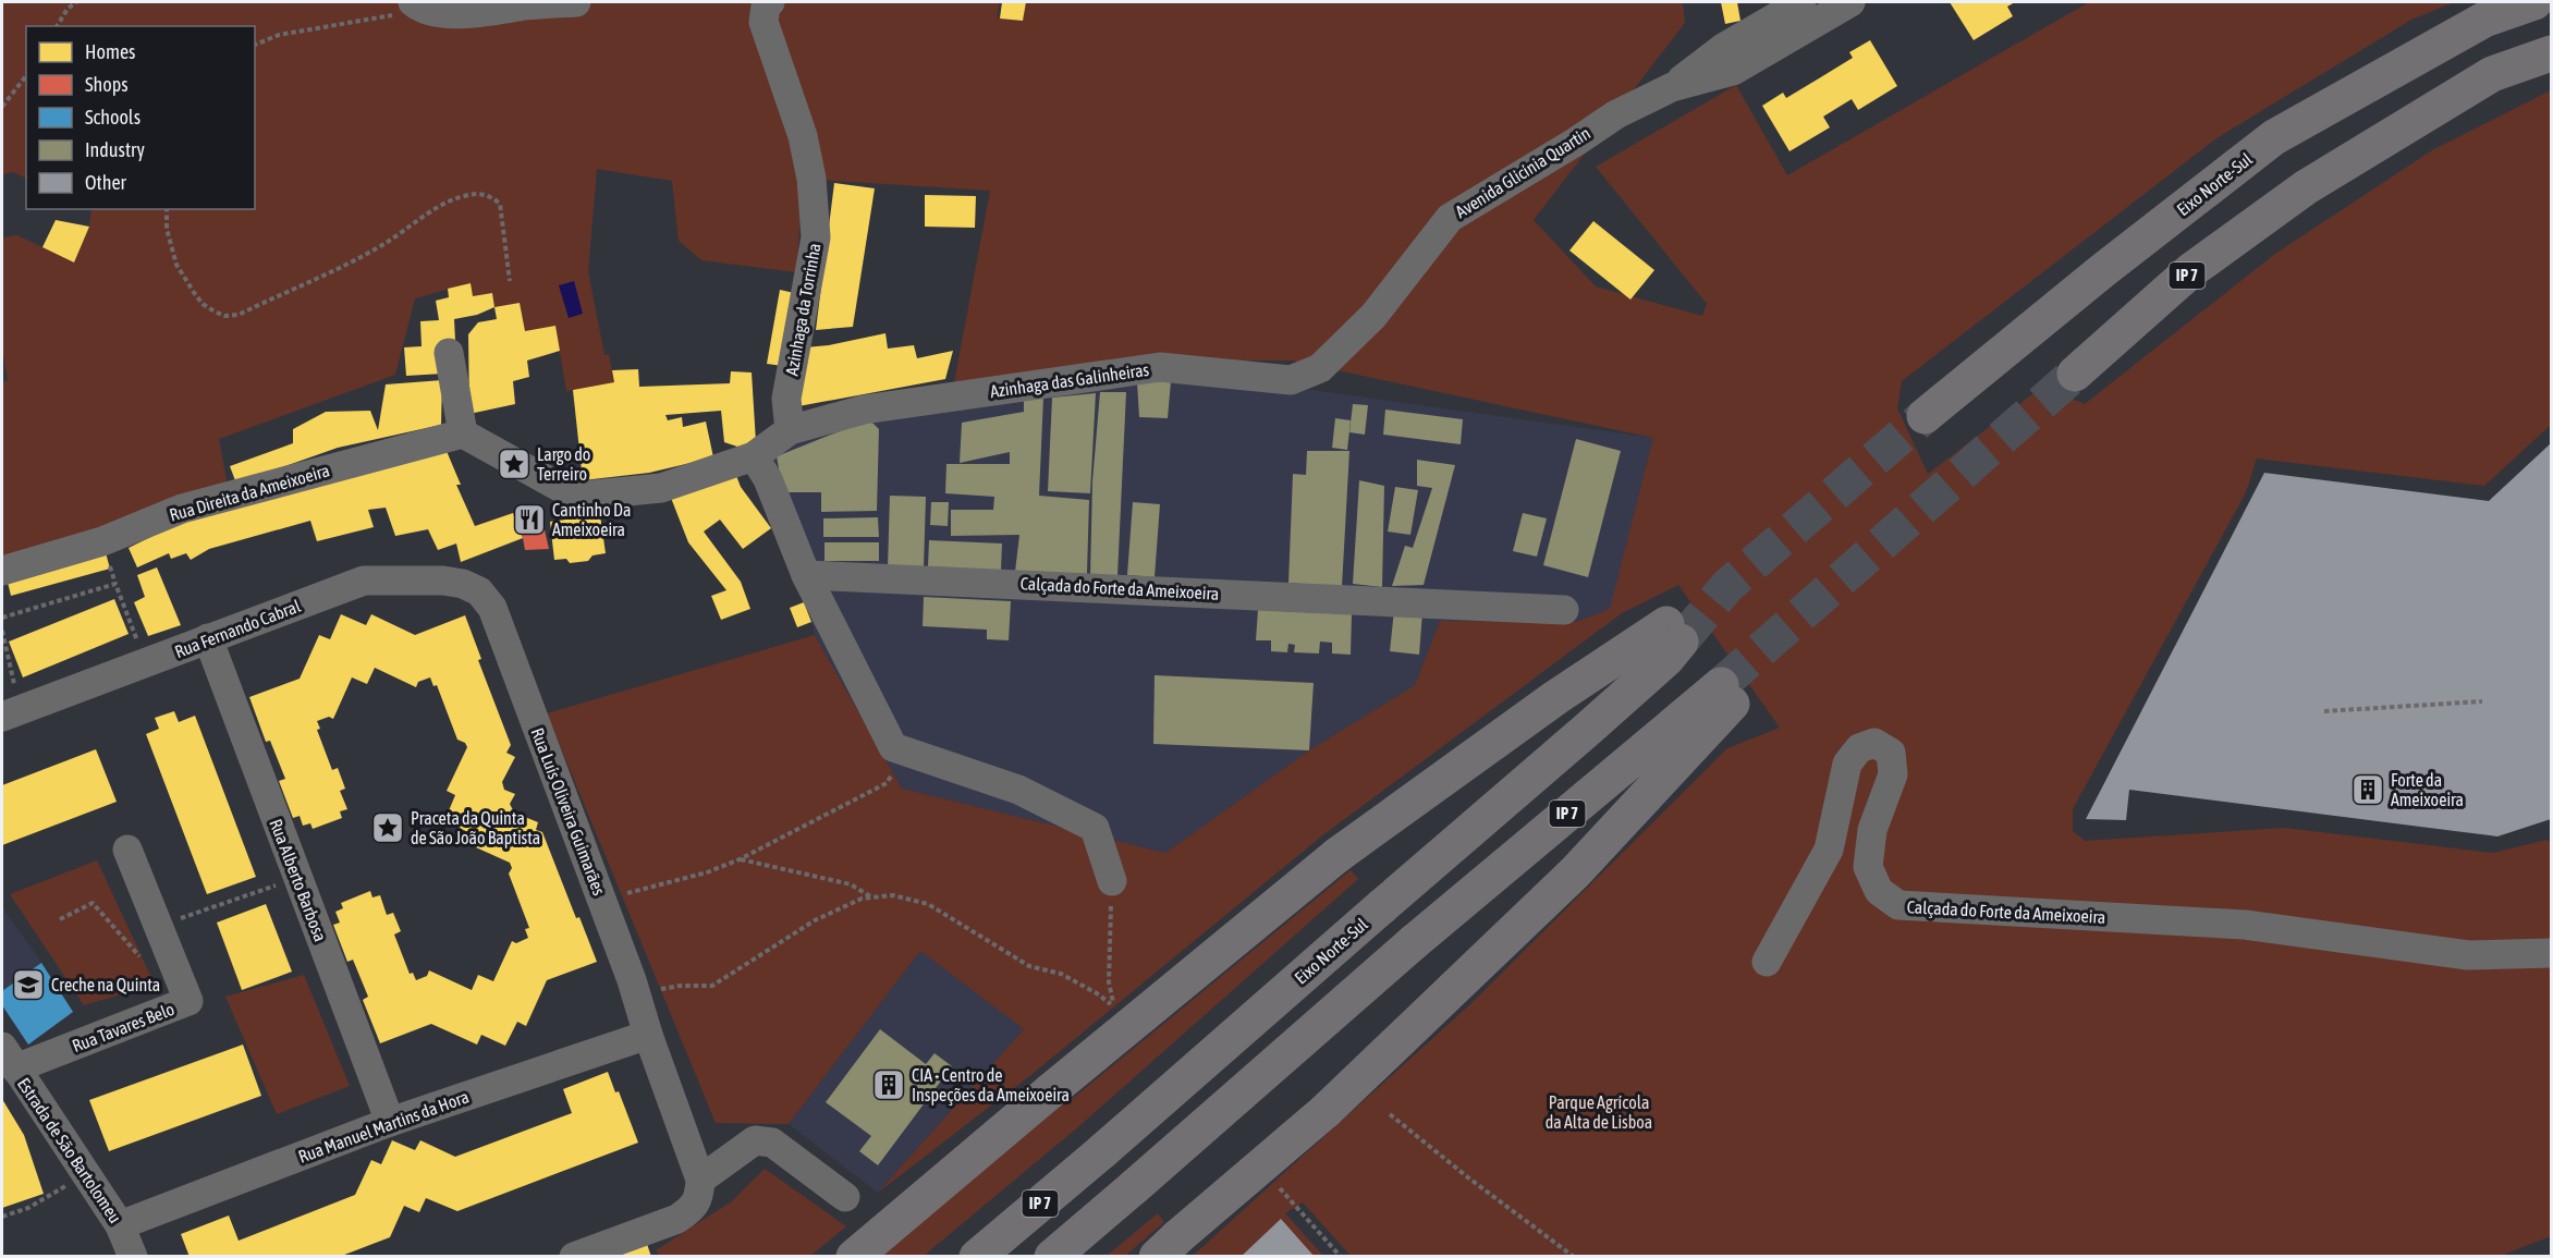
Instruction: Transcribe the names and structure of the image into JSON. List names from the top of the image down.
{
  "streets": {
    "highway": ["Eixo Norte-Sul", "IP 7"],
    "street": [
      "Avenida Glicínia Quartin",
      "Azinhaga da Torrinha",
      "Azinhaga das Galinheiras",
      "Rua Direita da Ameixoeira",
      "Calçada do Forte da Ameixoeira",
      "Rua Fernando Cabral",
      "Rua Luís Oliveira Guimarães",
      "Rua Alberto Barbosa",
      "Rua Tavares Belo",
      "Rua Manuel Martins da Hora",
      "Estrada de São Bartolomeu"
    ]
  },
  "crossings": [
    ["Avenida Glicínia Quartin", "Azinhaga das Galinheiras"],
    ["Azinhaga da Torrinha", "Azinhaga das Galinheiras"],
    ["Rua Fernando Cabral", "Rua Luís Oliveira Guimarães"],
    ["Rua Fernando Cabral", "Rua Alberto Barbosa"],
    ["Rua Luís Oliveira Guimarães", "Rua Manuel Martins da Hora"],
    ["Rua Alberto Barbosa", "Rua Manuel Martins da Hora"],
    ["Rua Tavares Belo", "Estrada de São Bartolomeu"],
    ["Rua Manuel Martins da Hora", "Estrada de São Bartolomeu"]
  ],
  "parks": ["Parque Agrícola da Alta de Lisboa"],
  "places": {
    "place": ["Largo do Terreiro", "Praceta da Quinta de São João Baptista"],
    "restaurant": ["Cantinho Da Ameixoeira"],
    "building": ["Forte da Ameixoeira", "CIA - Centro de Inspeções da Ameixoeira"],
    "school or university": ["Creche na Quinta"]
  },
  "legend": [
    "Homes",
    "Shops",
    "Schools",
    "Industry",
    "Other"
  ]
}
